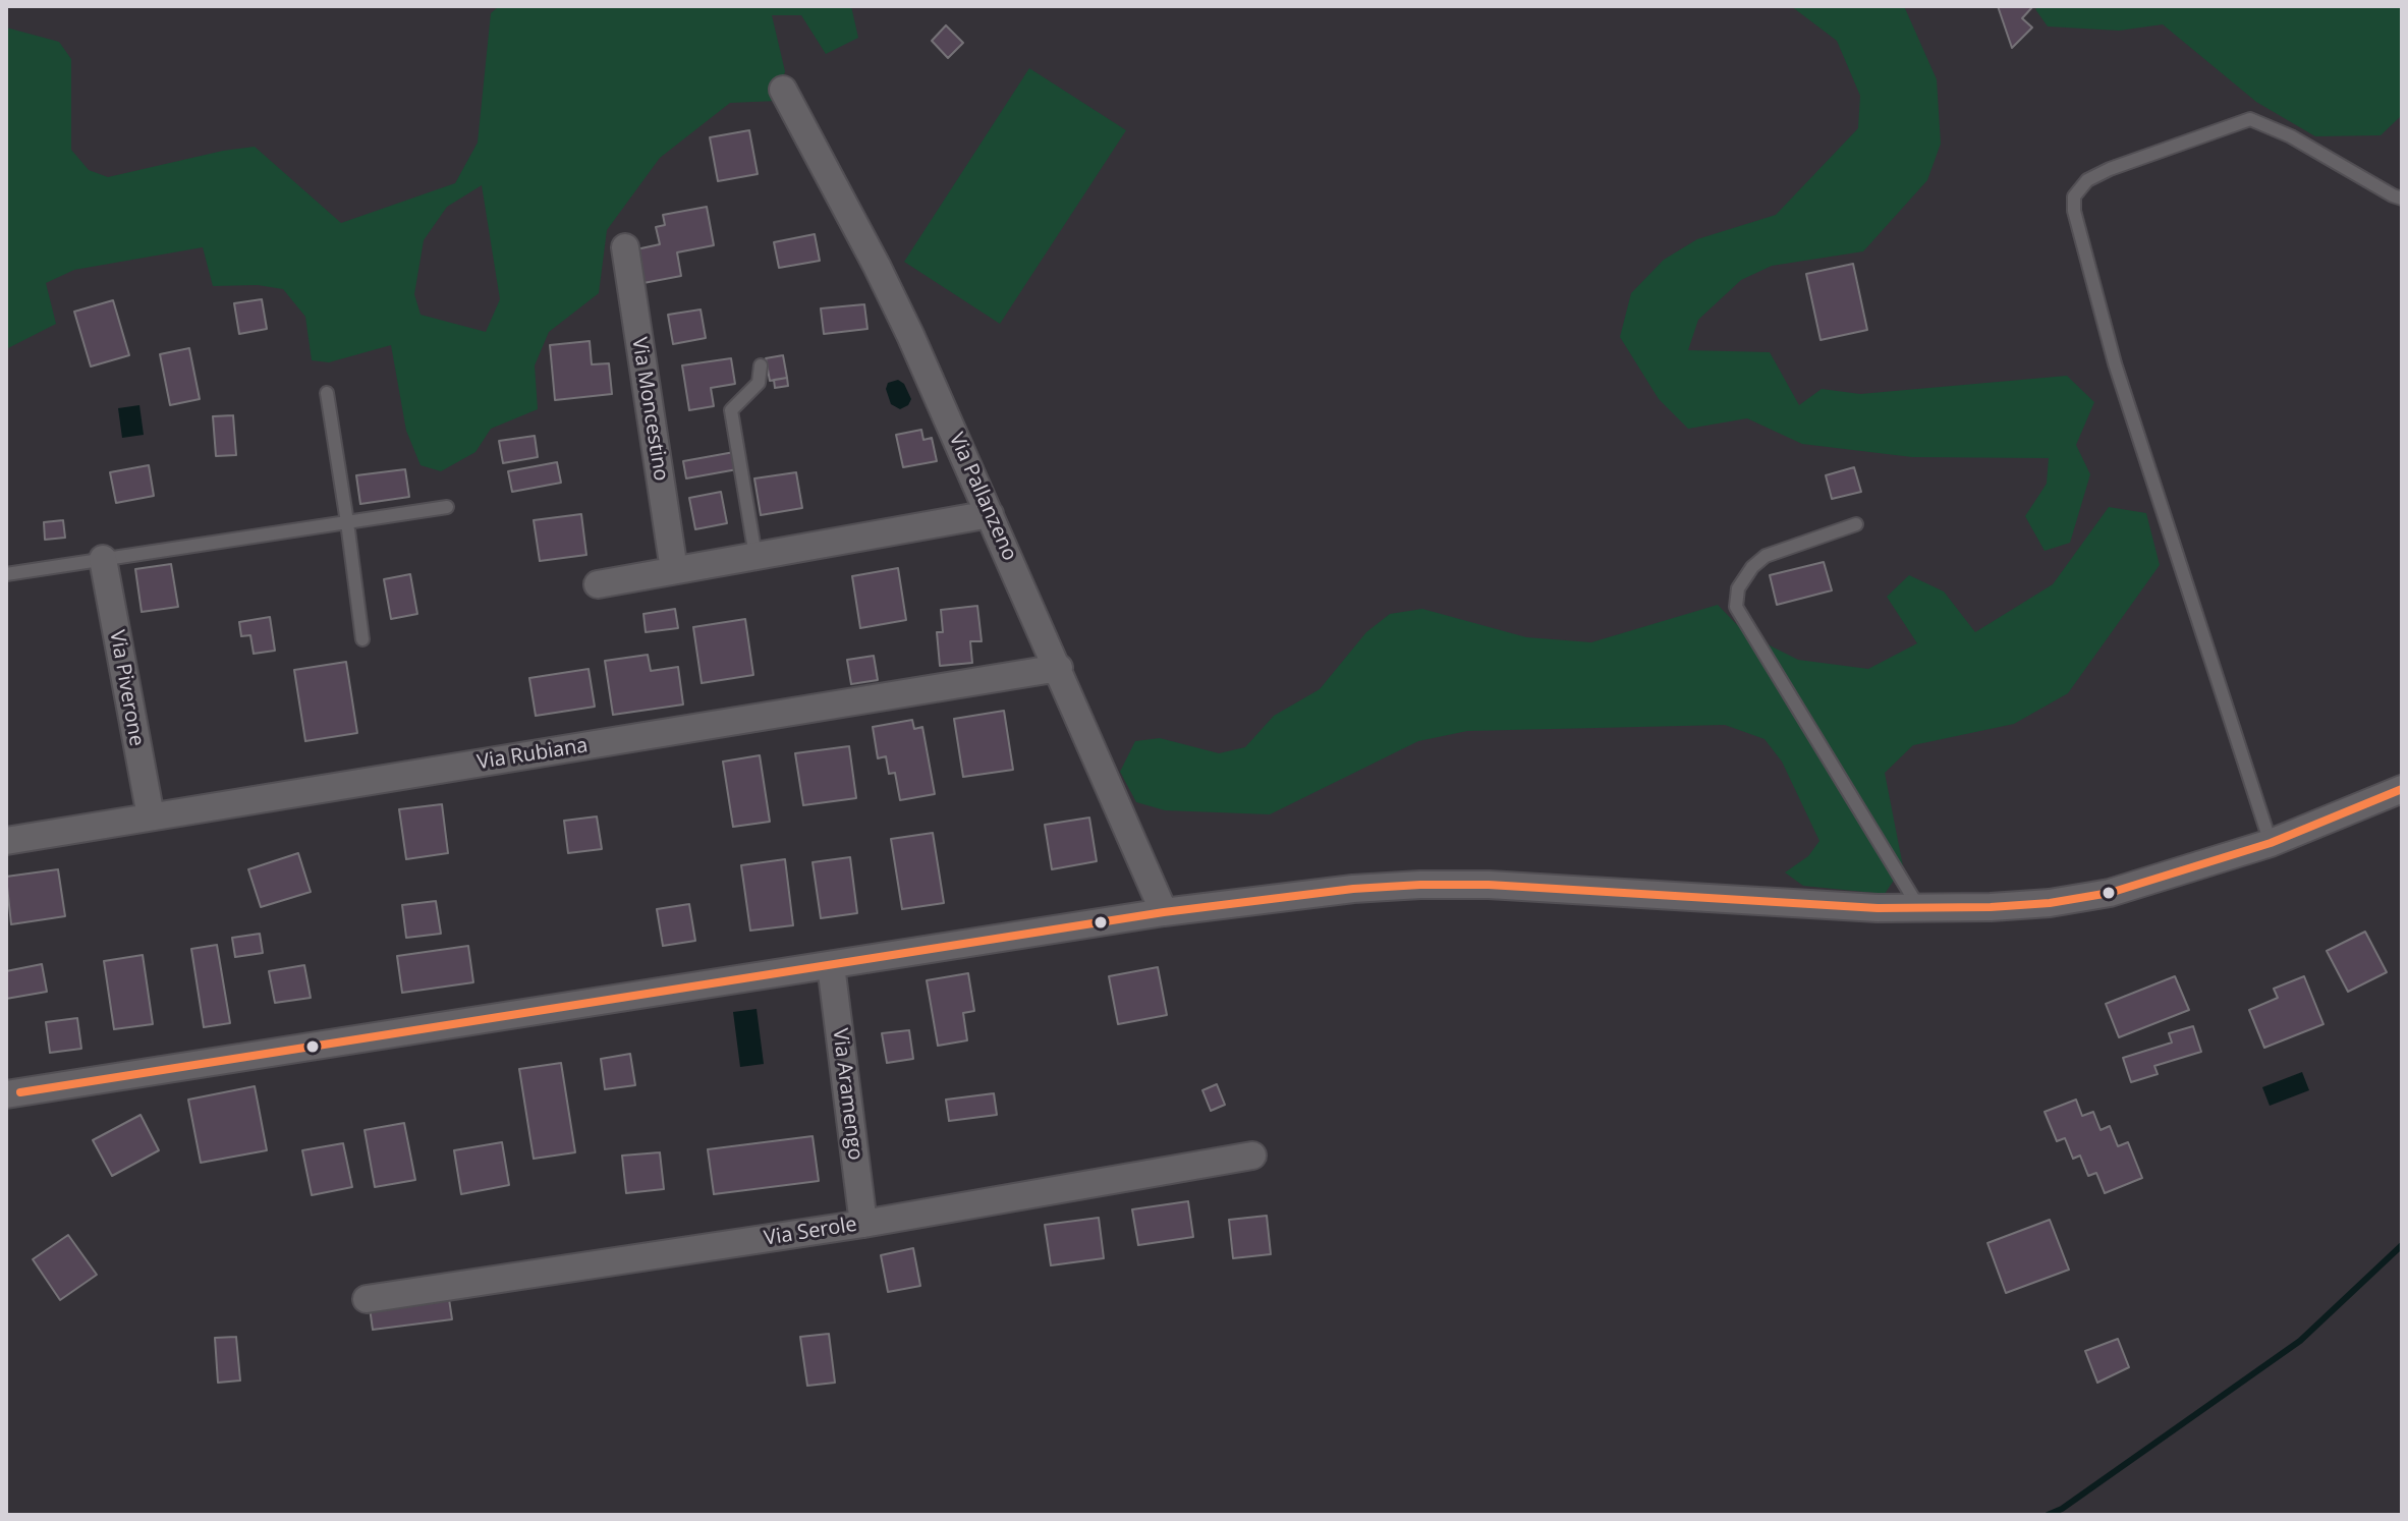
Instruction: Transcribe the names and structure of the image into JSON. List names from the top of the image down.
{
  "streets": {
    "street": [
      "Via Moncestino",
      "Via Pallanzeno",
      "Via Piverone",
      "Via Rubiana",
      "Via Aramengo",
      "Via Serole"
    ]
  },
  "crossings": [
    ["Via Pallanzeno", "Via Rubiana"],
    ["Via Piverone", "Via Rubiana"],
    ["Via Aramengo", "Via Serole"]
  ]
}
